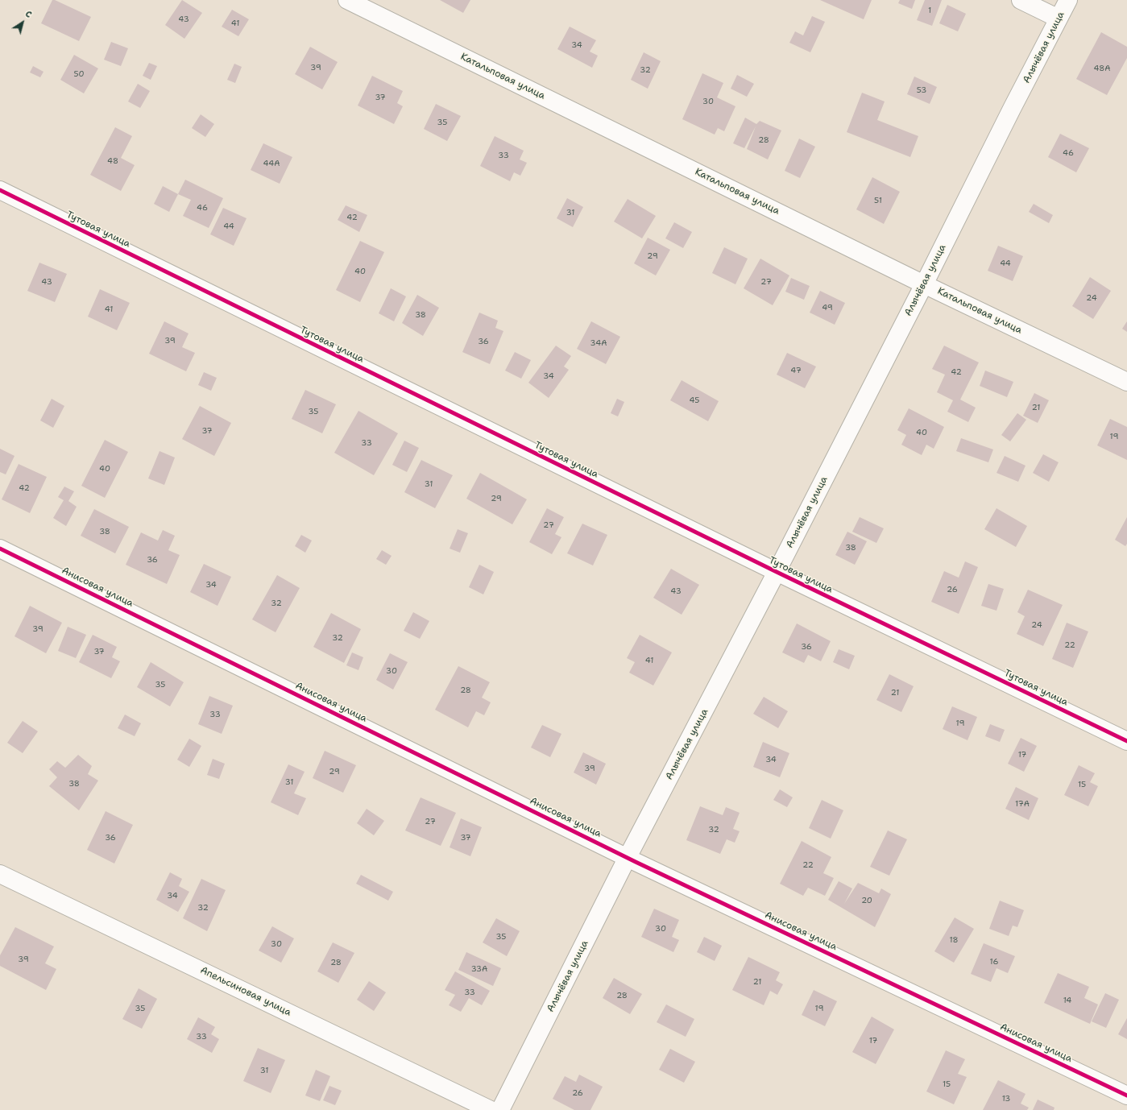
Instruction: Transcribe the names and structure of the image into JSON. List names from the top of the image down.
{
  "streets": {
    "street": [
      "Алычёвая улица",
      "Катальповая улица",
      "Тутовая улица",
      "Анисовая улица",
      "Апельсиновая улица"
    ]
  },
  "crossings": [
    ["Алычёвая улица", "Катальповая улица"],
    ["Алычёвая улица", "Тутовая улица"],
    ["Алычёвая улица", "Анисовая улица"]
  ],
  "house_numbers": [
    "1",
    "43",
    "41",
    "34",
    "39",
    "48А",
    "32",
    "50",
    "53",
    "37",
    "30",
    "35",
    "28",
    "46",
    "33",
    "48",
    "44А",
    "51",
    "46",
    "31",
    "42",
    "44",
    "29",
    "44",
    "40",
    "43",
    "27",
    "24",
    "49",
    "41",
    "38",
    "39",
    "36",
    "34А",
    "47",
    "42",
    "34",
    "45",
    "21",
    "35",
    "37",
    "40",
    "19",
    "33",
    "40",
    "31",
    "42",
    "29",
    "27",
    "38",
    "38",
    "36",
    "34",
    "26",
    "43",
    "32",
    "24",
    "39",
    "32",
    "22",
    "36",
    "37",
    "41",
    "30",
    "35",
    "28",
    "21",
    "33",
    "19",
    "17",
    "34",
    "39",
    "29",
    "31",
    "38",
    "15",
    "17А",
    "27",
    "32",
    "36",
    "37",
    "22",
    "34",
    "20",
    "32",
    "30",
    "35",
    "18",
    "30",
    "39",
    "16",
    "28",
    "33А",
    "21",
    "33",
    "28",
    "14",
    "35",
    "19",
    "33",
    "17",
    "31",
    "15",
    "26",
    "13"
  ],
  "north": "top right"
}
